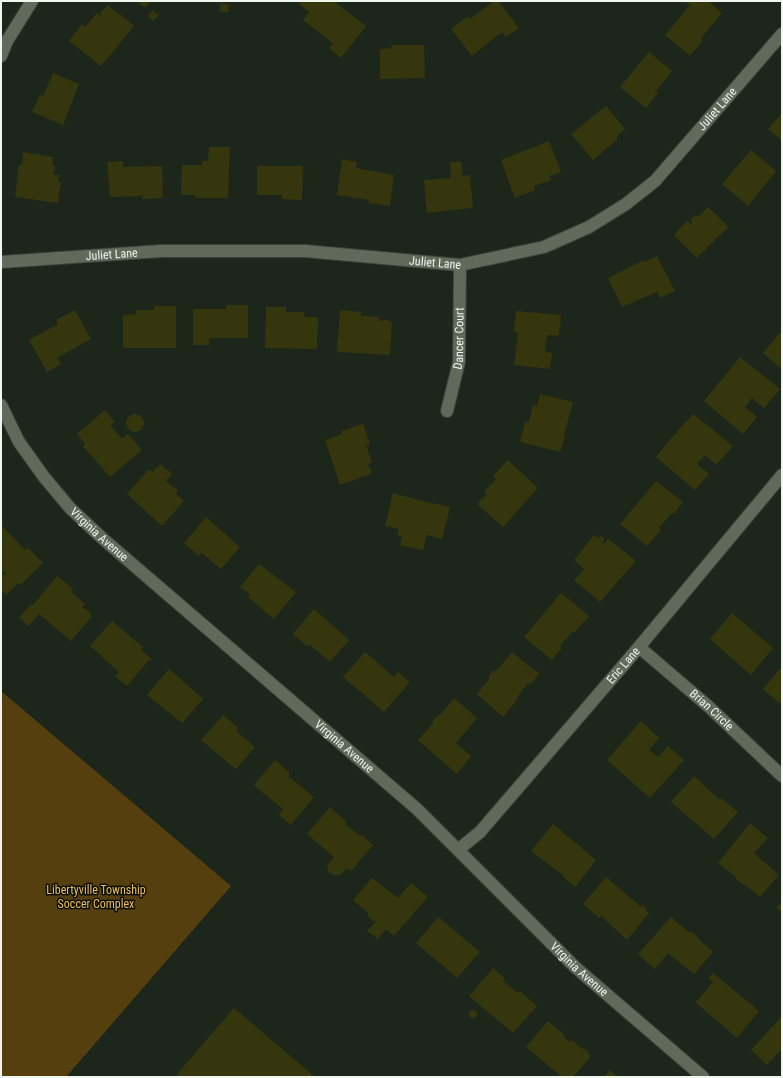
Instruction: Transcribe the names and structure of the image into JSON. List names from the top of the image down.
{
  "streets": {
    "street": [
      "Juliet Lane",
      "Dancer Court",
      "Virginia Avenue",
      "Eric Lane",
      "Brian Circle"
    ]
  },
  "crossings": [
    ["Juliet Lane", "Dancer Court"],
    ["Virginia Avenue", "Eric Lane"],
    ["Eric Lane", "Brian Circle"]
  ],
  "parks": ["Libertyville Township Soccer Complex"]
}
